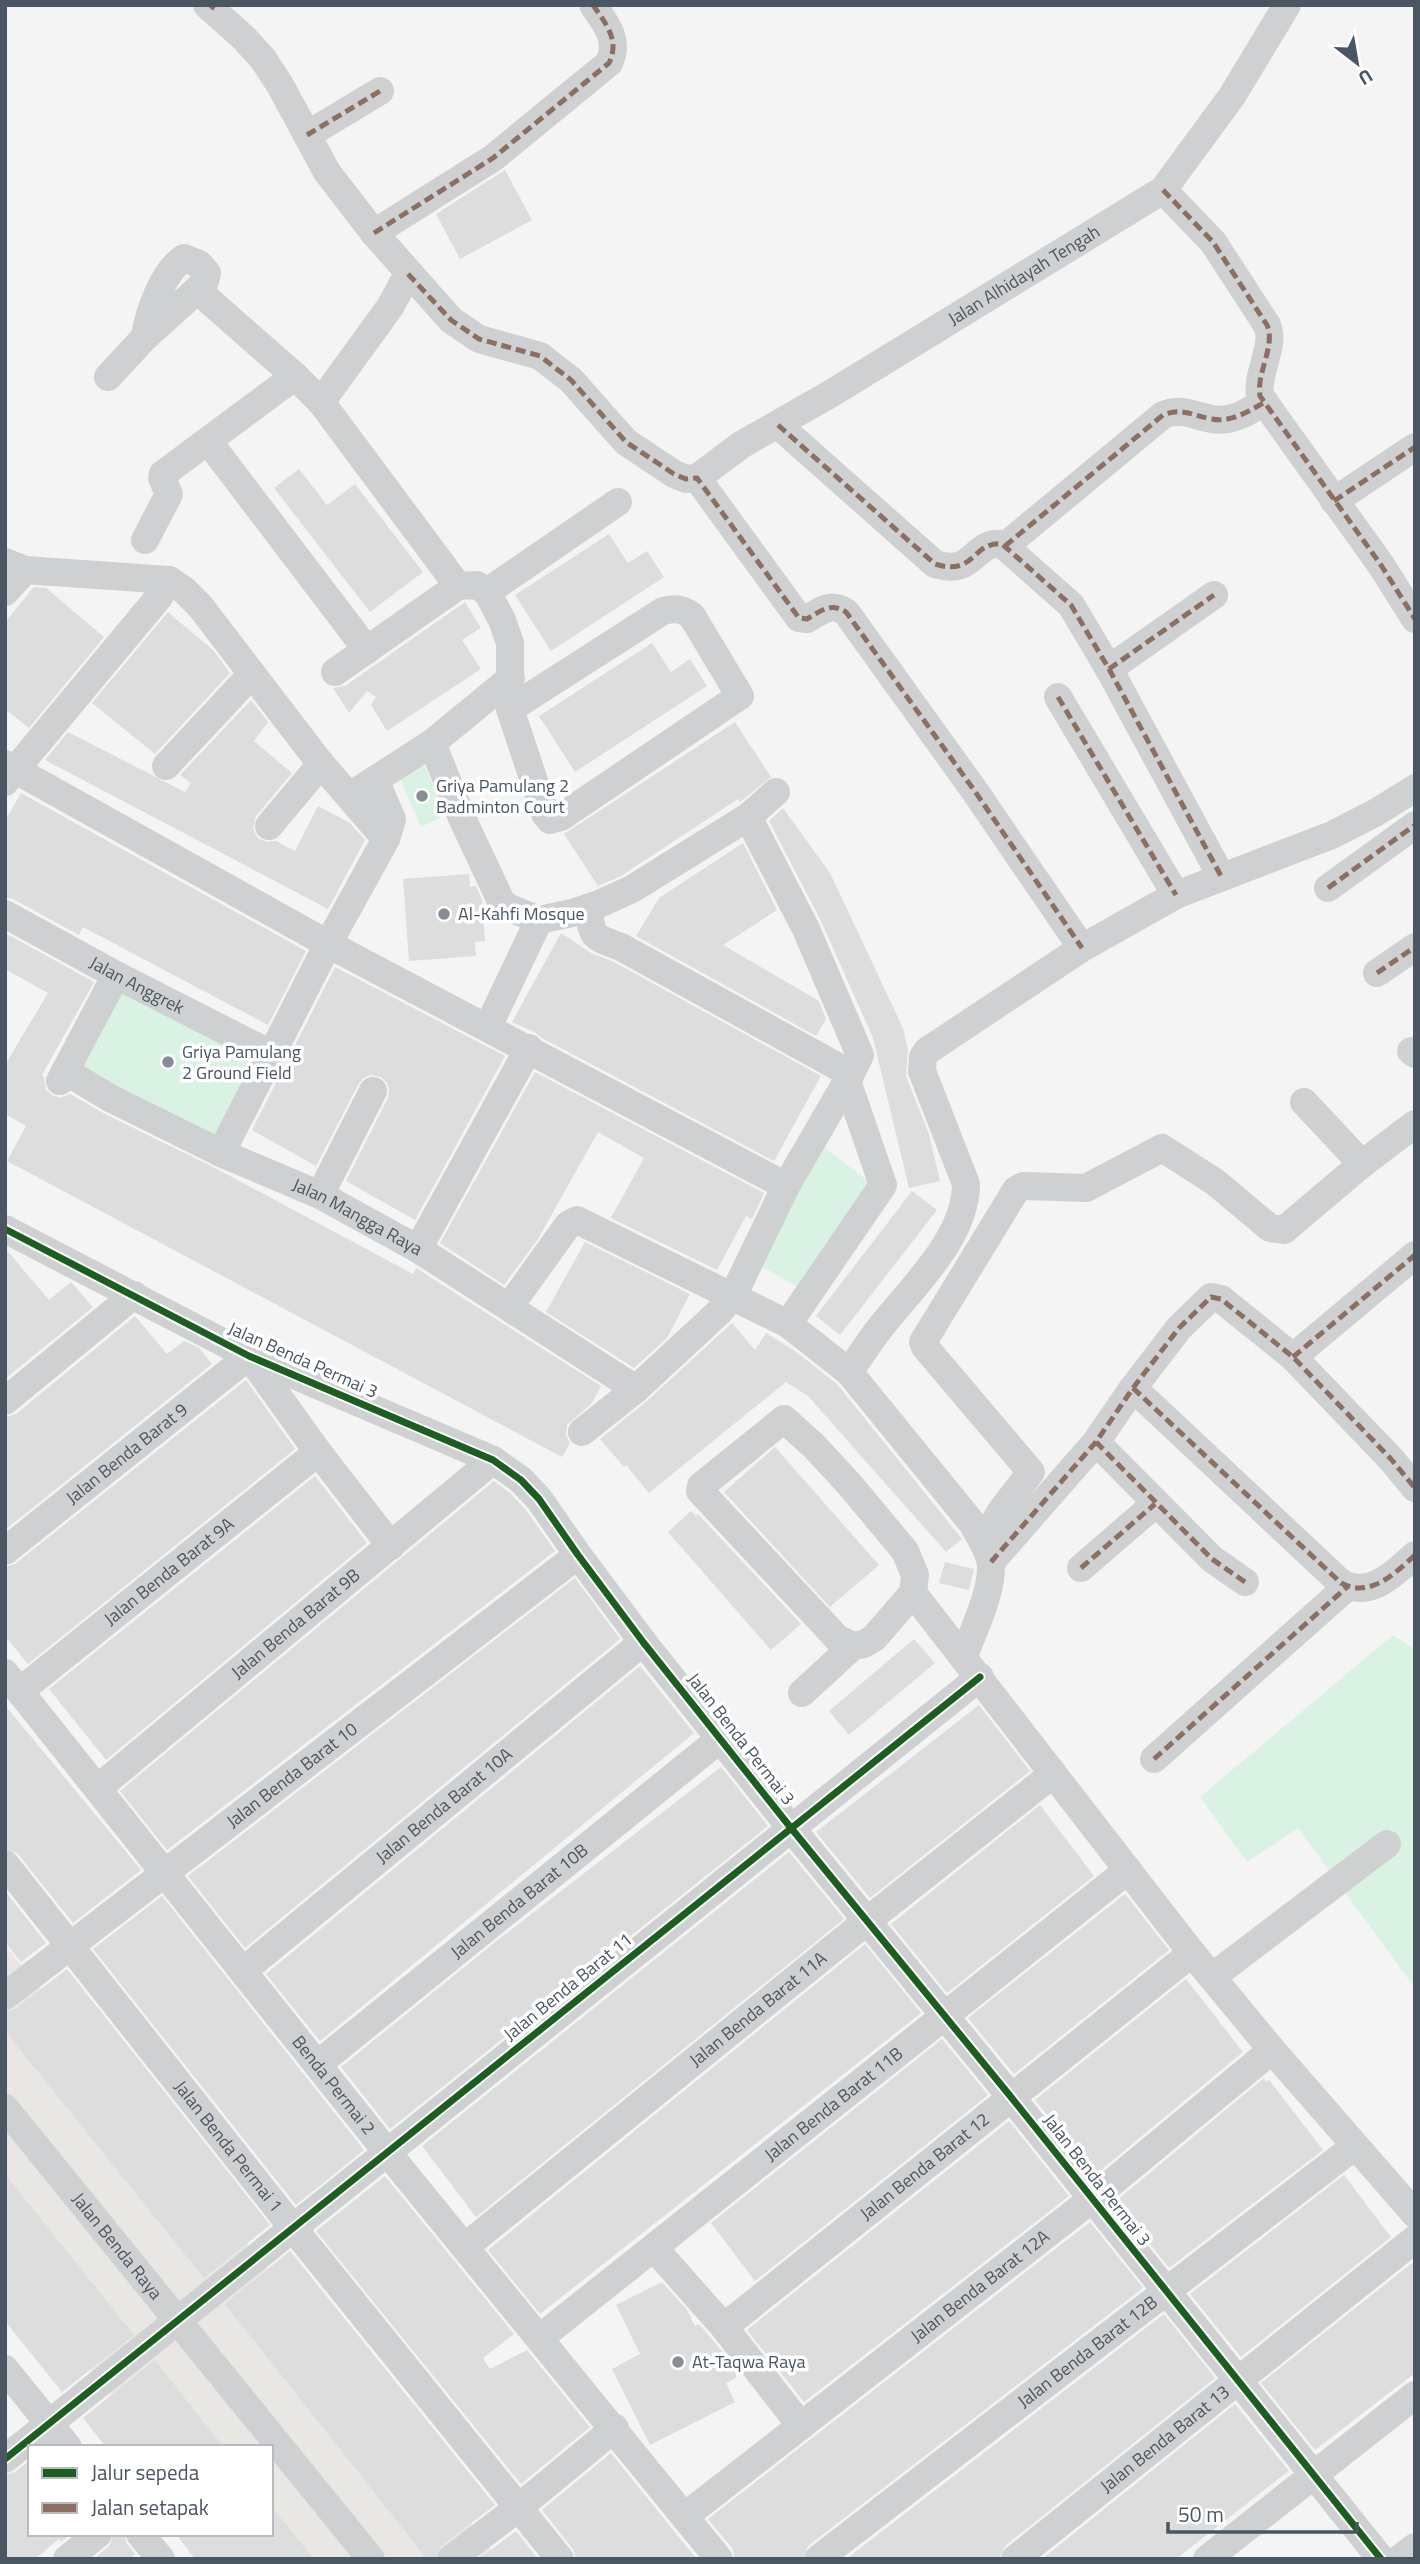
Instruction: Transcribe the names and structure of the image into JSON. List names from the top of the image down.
{
  "streets": {
    "street": [
      "Jalan Alhidayah Tengah",
      "Jalan Anggrek",
      "Jalan Mangga Raya",
      "Jalan Benda Permai 3",
      "Jalan Benda Barat 9",
      "Jalan Benda Barat 9A",
      "Jalan Benda Barat 9B",
      "Jalan Benda Barat 10",
      "Jalan Benda Barat 10A",
      "Jalan Benda Barat 10B",
      "Jalan Benda Barat 11",
      "Jalan Benda Barat 11A",
      "Benda Permai 2",
      "Jalan Benda Barat 11B",
      "Jalan Benda Permai 1",
      "Jalan Benda Barat 12",
      "Jalan Benda Raya",
      "Jalan Benda Barat 12A",
      "Jalan Benda Barat 12B",
      "Jalan Benda Barat 13"
    ]
  },
  "crossings": [
    ["Jalan Anggrek", "Jalan Mangga Raya"],
    ["Jalan Benda Permai 3", "Jalan Benda Barat 9"],
    ["Jalan Benda Permai 3", "Jalan Benda Barat 9B"],
    ["Jalan Benda Permai 3", "Jalan Benda Barat 10"],
    ["Jalan Benda Permai 3", "Jalan Benda Barat 10A"],
    ["Jalan Benda Permai 3", "Jalan Benda Barat 10B"],
    ["Jalan Benda Permai 3", "Jalan Benda Barat 11"],
    ["Jalan Benda Permai 3", "Jalan Benda Barat 11A"],
    ["Jalan Benda Permai 3", "Jalan Benda Barat 11B"],
    ["Jalan Benda Permai 3", "Jalan Benda Barat 12"],
    ["Jalan Benda Permai 3", "Jalan Benda Barat 12A"],
    ["Jalan Benda Permai 3", "Jalan Benda Barat 12B"],
    ["Jalan Benda Permai 3", "Jalan Benda Barat 13"],
    ["Jalan Benda Barat 9A", "Benda Permai 2"],
    ["Jalan Benda Barat 9B", "Benda Permai 2"],
    ["Jalan Benda Barat 10", "Benda Permai 2"],
    ["Jalan Benda Barat 10", "Jalan Benda Permai 1"],
    ["Jalan Benda Barat 10A", "Benda Permai 2"],
    ["Jalan Benda Barat 10B", "Benda Permai 2"],
    ["Jalan Benda Barat 11", "Benda Permai 2"],
    ["Jalan Benda Barat 11", "Jalan Benda Permai 1"],
    ["Jalan Benda Barat 11", "Jalan Benda Raya"],
    ["Jalan Benda Barat 11A", "Benda Permai 2"],
    ["Benda Permai 2", "Jalan Benda Barat 11B"],
    ["Benda Permai 2", "Jalan Benda Barat 12A"]
  ],
  "places": [
    "Griya Pamulang 2 Badminton Court",
    "Al-Kahfi Mosque",
    "Griya Pamulang 2 Ground Field",
    "At-Taqwa Raya"
  ],
  "legend": ["Jalur sepeda", "Jalan setapak"],
  "scale_bar": "50 m",
  "north": "bottom right"
}
